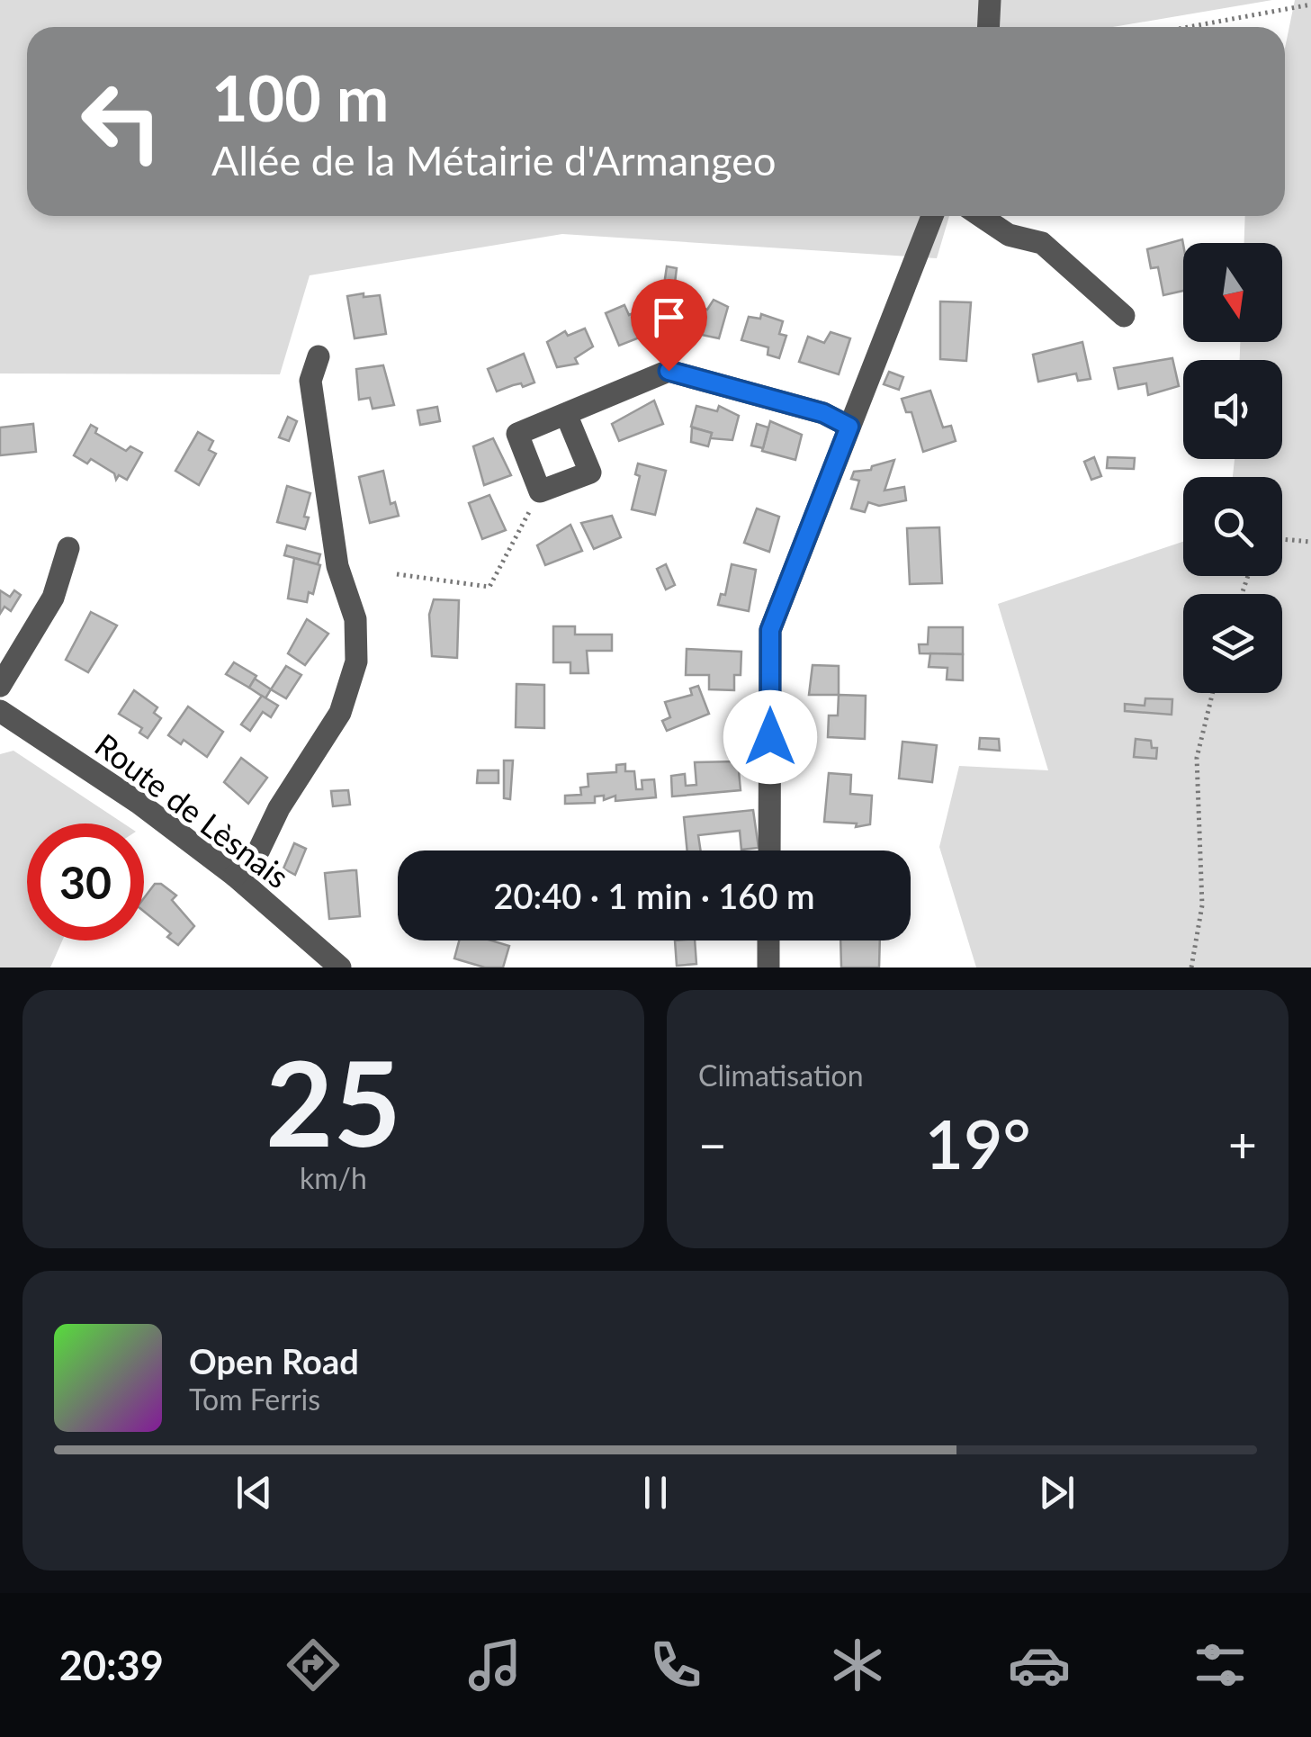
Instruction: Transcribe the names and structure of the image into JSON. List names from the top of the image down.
{
  "streets": {
    "street": ["Route de Lèsnais"]
  },
  "north": "bottom",
  "page": {
    "turn": ["100 m", "Allée de la Métairie d'Armangeo"],
    "limit": "30",
    "trip": "20:40 · 1 min · 160 m",
    "tile": [
      ["25", "km/h"],
      "Climatisation"
    ],
    "heat": ["−", "19°", "+"],
    "song": ["Open Road", "Tom Ferris"],
    "tabs": "20:39"
  }
}
